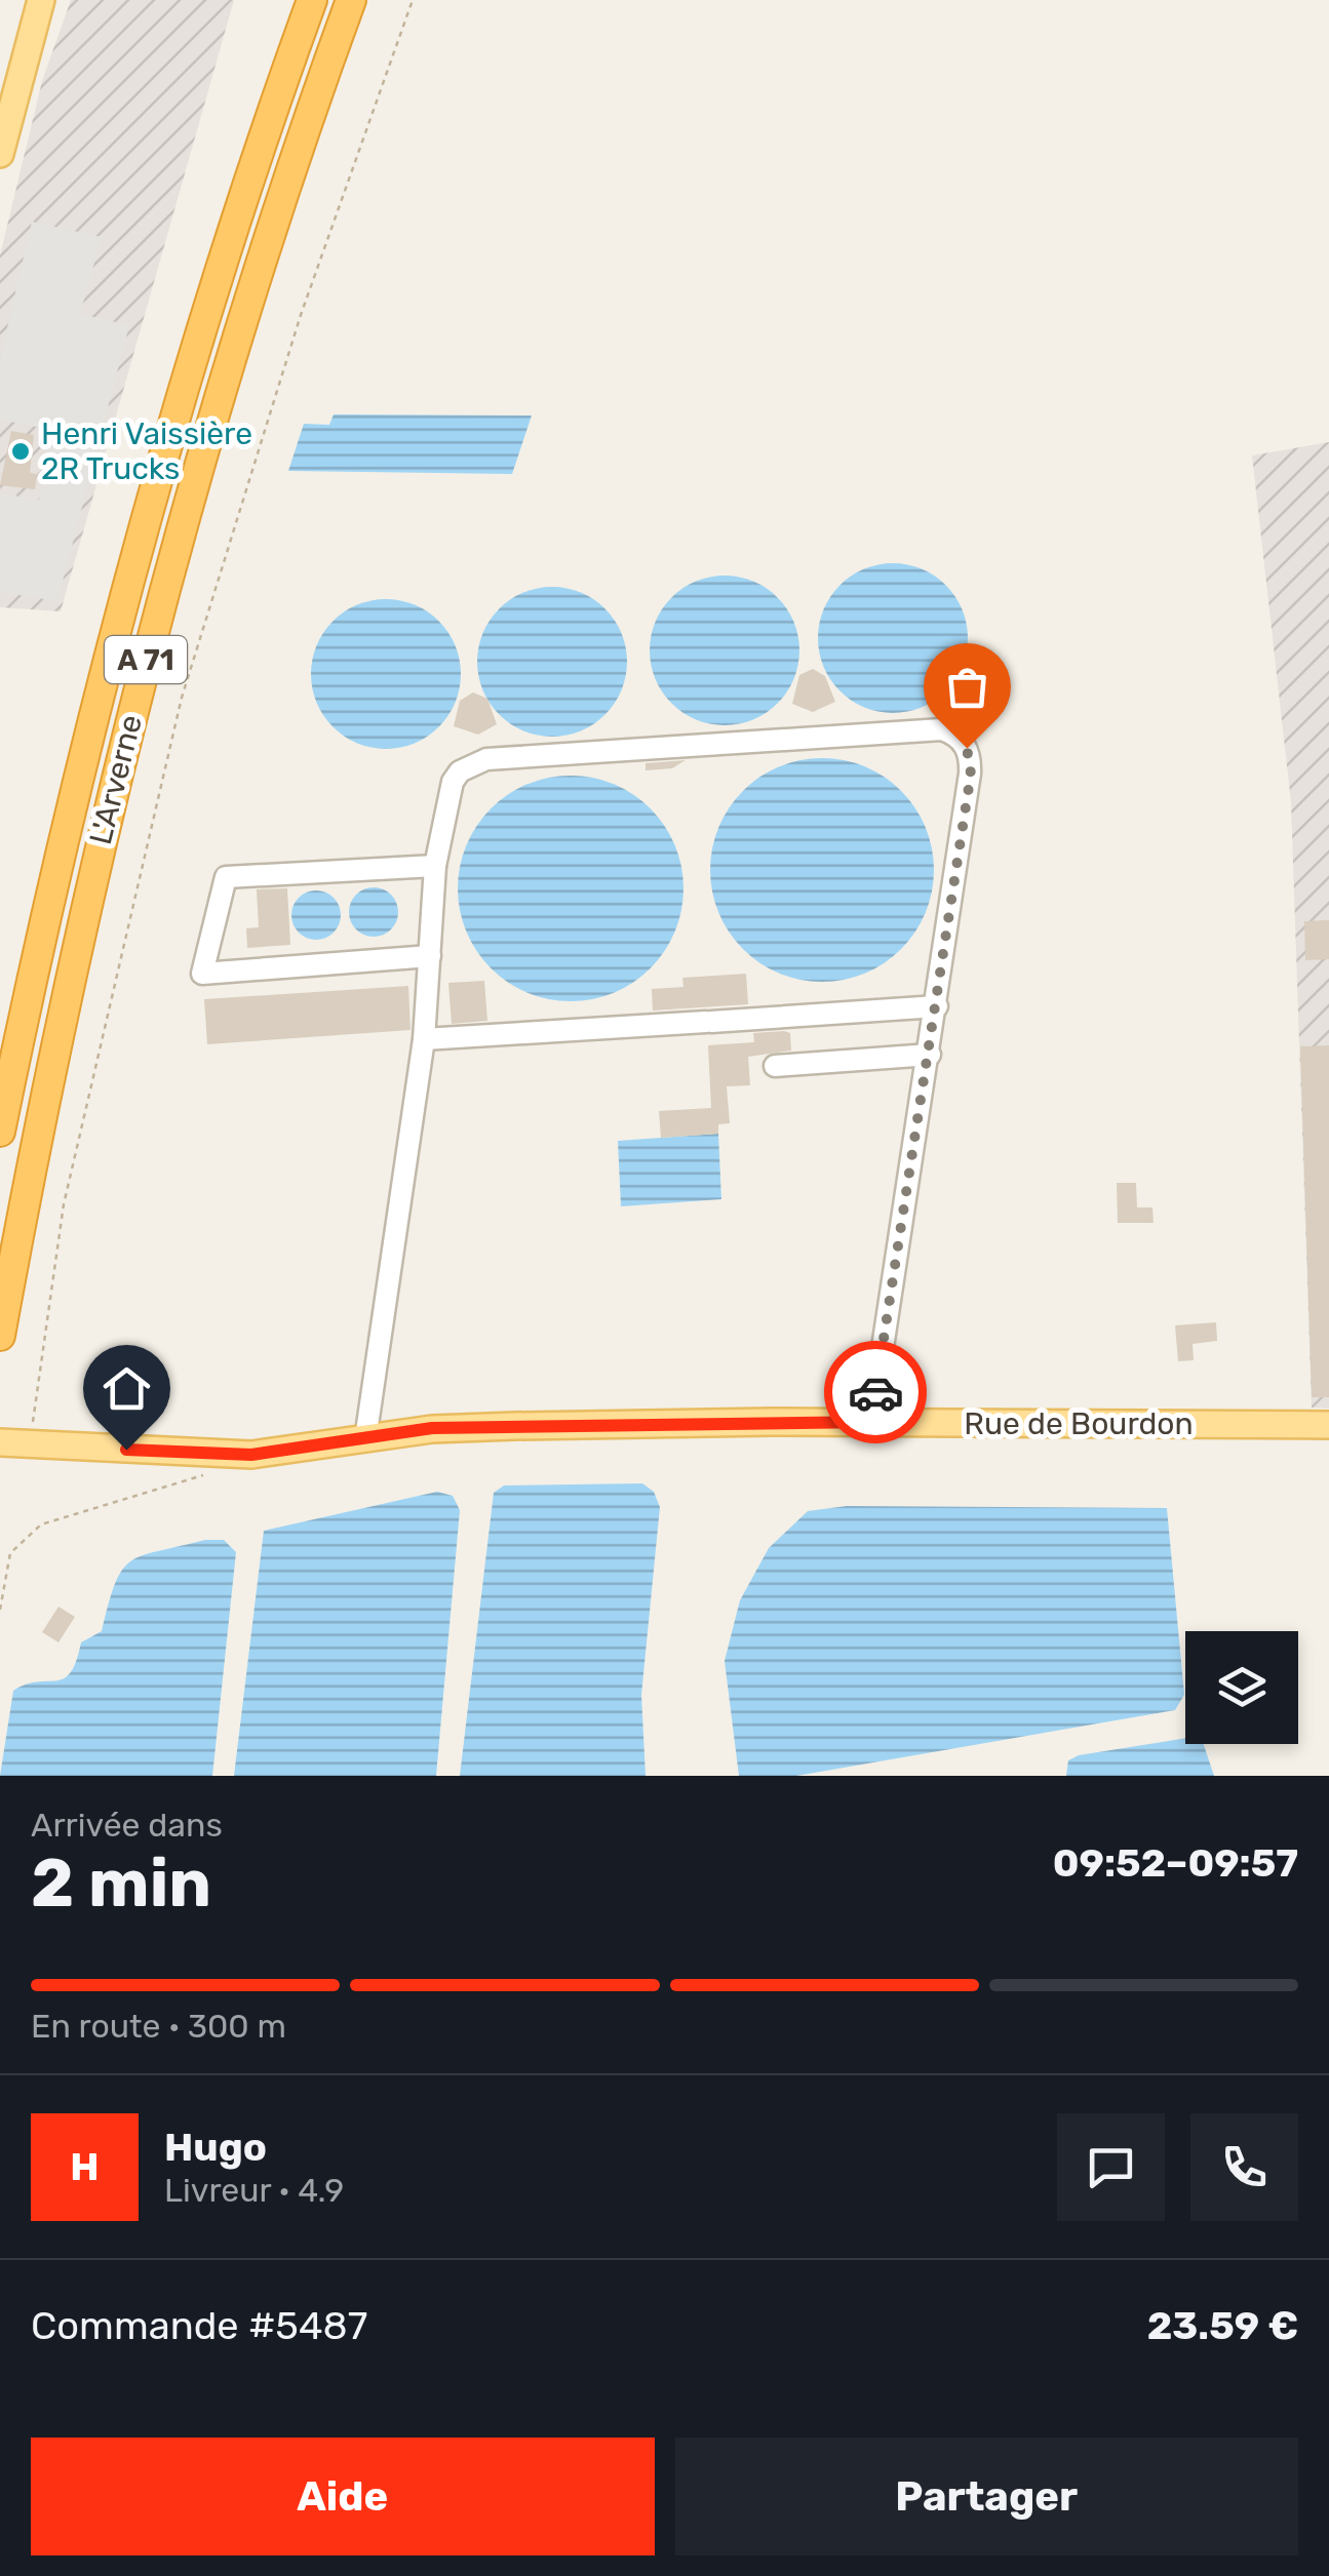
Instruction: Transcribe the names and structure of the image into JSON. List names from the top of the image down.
{
  "streets": {
    "highway": ["A 71", "L'Arverne"],
    "main road": ["Rue de Bourdon"]
  },
  "places": ["Henri Vaissière 2R Trucks"],
  "page": {
    "heading": ["2 min", "Arrivée dans", "09:52–09:57"],
    "panel": [
      "Hugo",
      "Livreur · 4.9",
      "Commande #5487",
      "23.59 €"
    ],
    "bar": "En route · 300 m",
    "round": "H",
    "buttons": ["Aide", "Partager"]
  }
}
